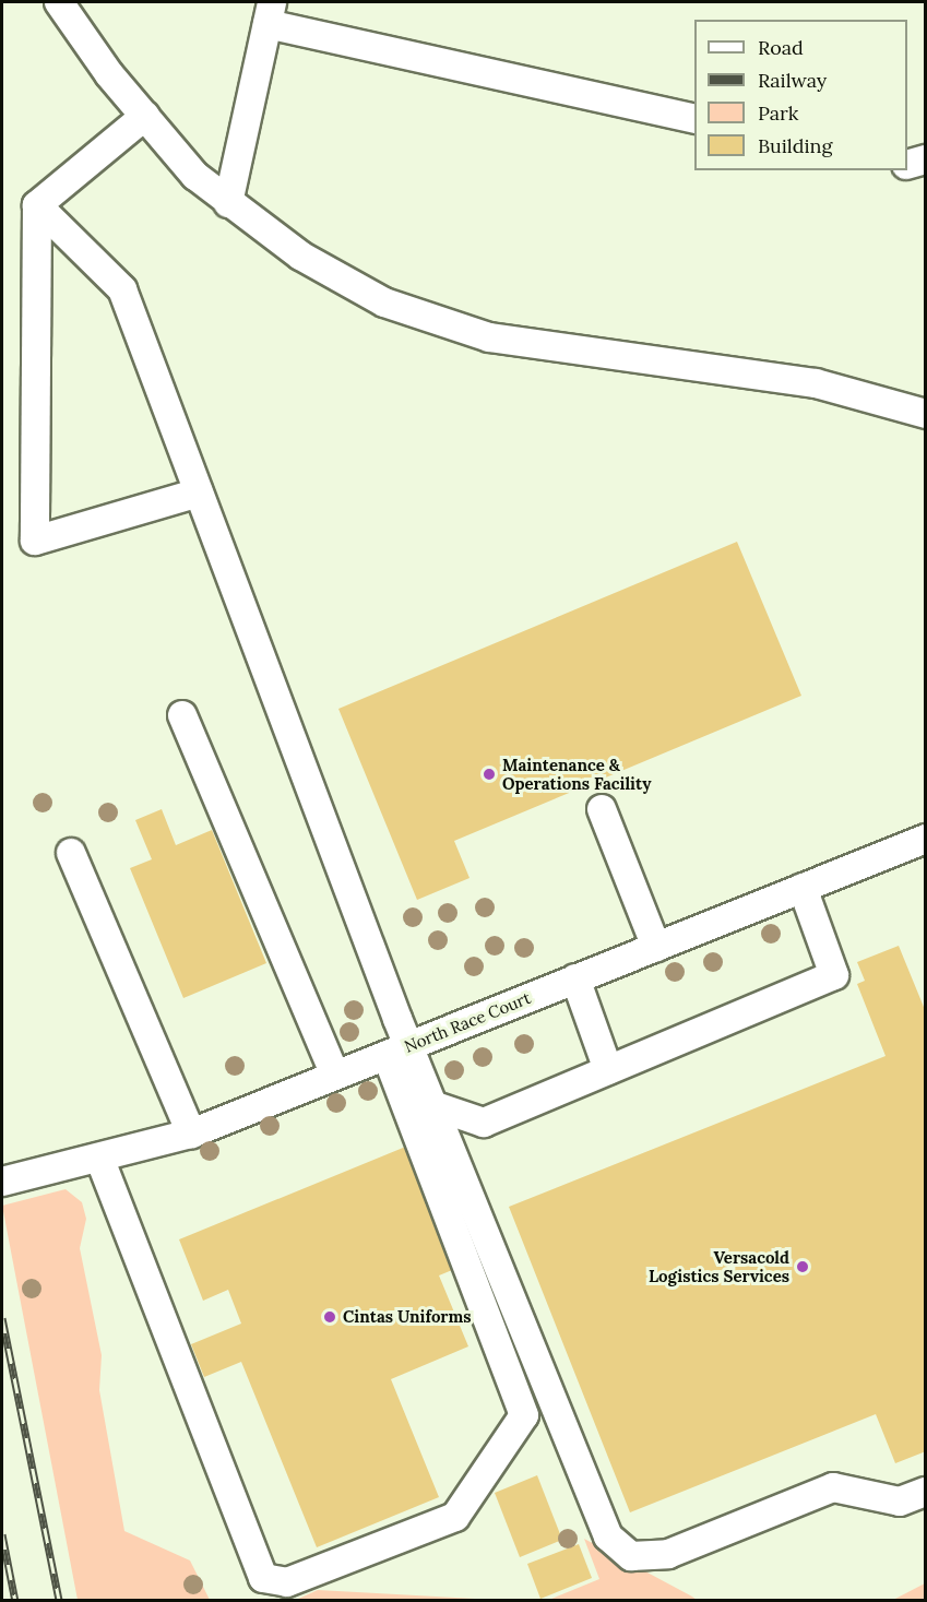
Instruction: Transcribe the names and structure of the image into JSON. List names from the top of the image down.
{
  "streets": {
    "street": ["North Race Court"]
  },
  "places": ["Maintenance & Operations Facility", "Versacold Logistics Services", "Cintas Uniforms"],
  "legend": [
    "Road",
    "Railway",
    "Park",
    "Building"
  ]
}
